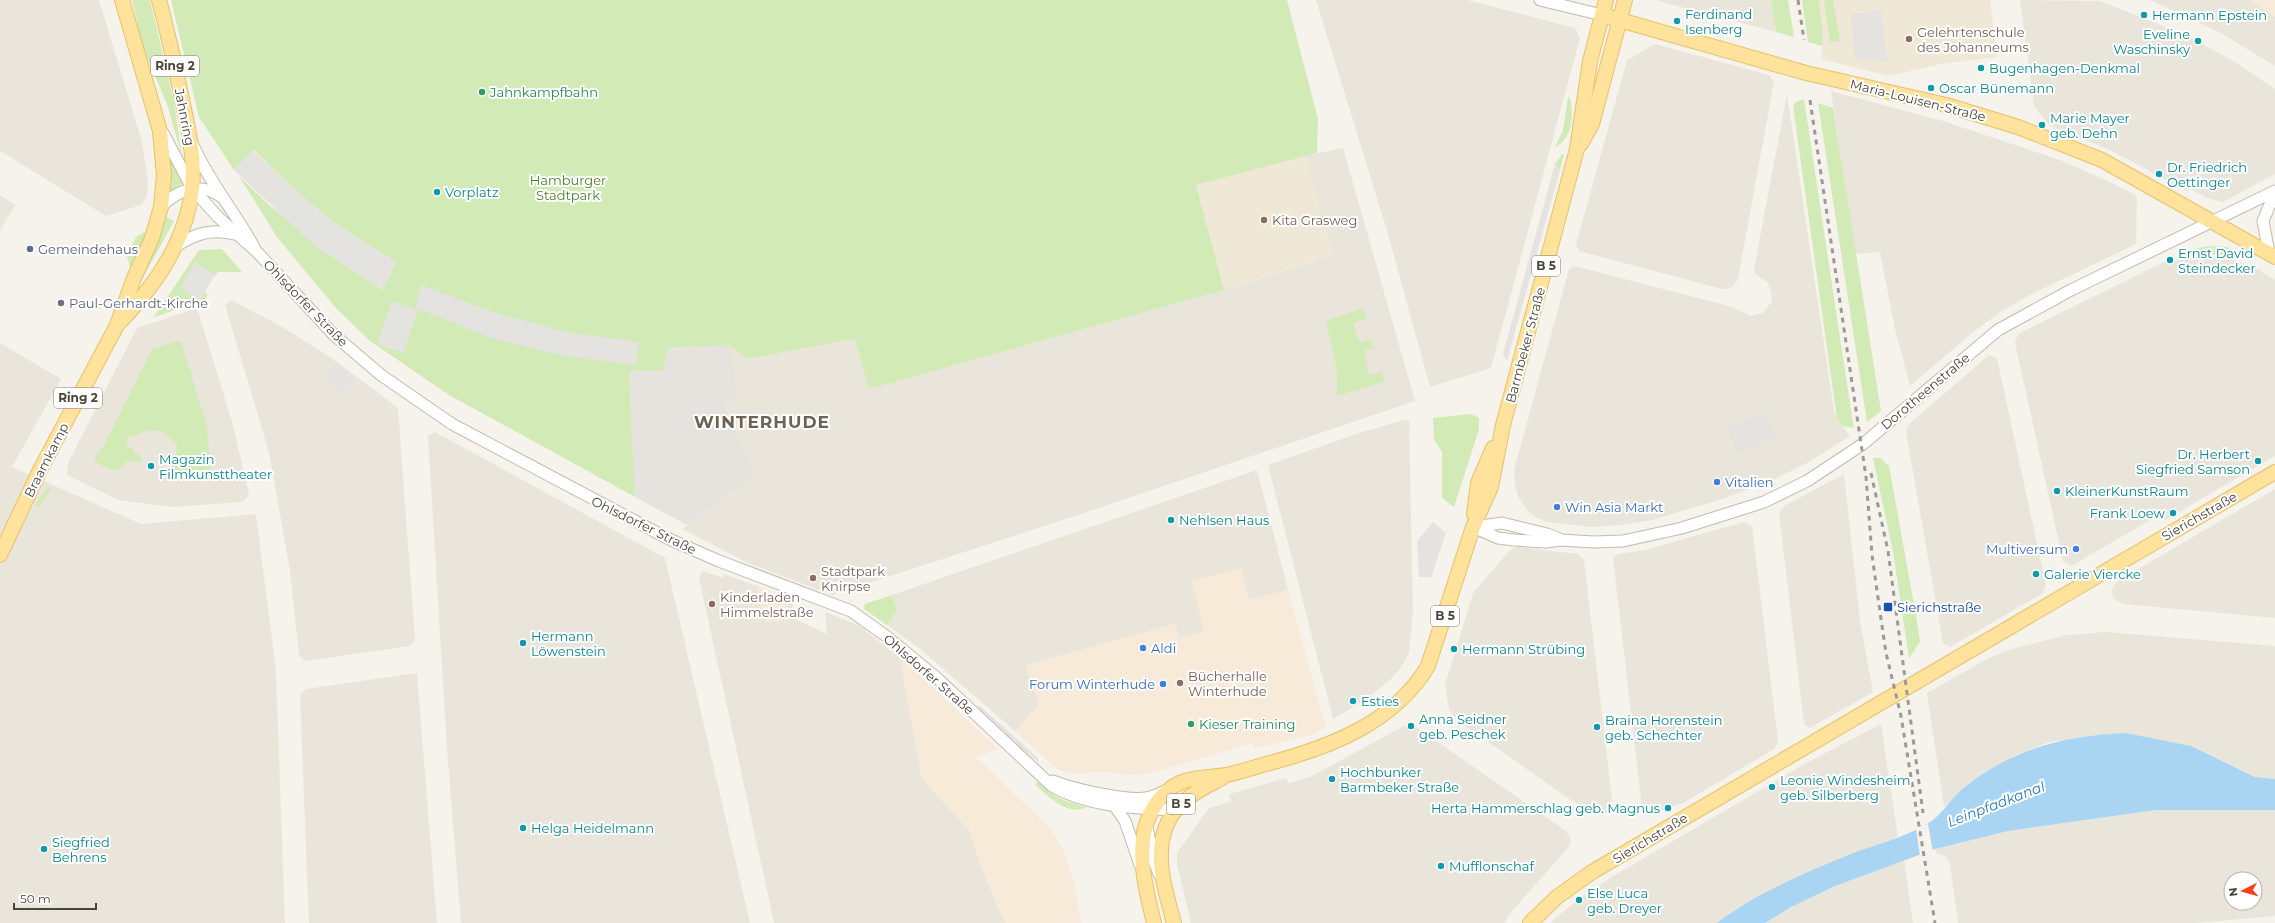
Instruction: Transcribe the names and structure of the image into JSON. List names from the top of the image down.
{
  "streets": {
    "main road": [
      "Ring 2",
      "Maria-Louisen-Straße",
      "Jahnring",
      "B 5",
      "Barmbeker Straße",
      "Braamkamp",
      "Sierichstraße"
    ],
    "street": ["Ohlsdorfer Straße", "Dorotheenstraße"]
  },
  "crossings": [
    ["Maria-Louisen-Straße", "Barmbeker Straße"],
    ["Maria-Louisen-Straße", "Dorotheenstraße"],
    ["Jahnring", "Ohlsdorfer Straße"],
    ["Jahnring", "Braamkamp"],
    ["B 5", "Ohlsdorfer Straße"],
    ["B 5", "Barmbeker Straße"],
    ["Ohlsdorfer Straße", "Braamkamp"],
    ["Barmbeker Straße", "Dorotheenstraße"]
  ],
  "districts": ["WINTERHUDE"],
  "water": ["Leinpfadkanal"],
  "parks": ["Hamburger Stadtpark"],
  "places": {
    "other": [
      "Hermann Epstein",
      "Ferdinand Isenberg",
      "Gelehrtenschule des Johanneums",
      "Eveline Waschinsky",
      "Bugenhagen-Denkmal",
      "Oscar Bünemann",
      "Jahnkampfbahn",
      "Marie Mayer geb. Dehn",
      "Dr. Friedrich Oettinger",
      "Vorplatz",
      "Kita Grasweg",
      "Gemeindehaus",
      "Ernst David Steindecker",
      "Paul-Gerhardt-Kirche",
      "Dr. Herbert Siegfried Samson",
      "Magazin Filmkunsttheater",
      "Vitalien",
      "KleinerKunstRaum",
      "Win Asia Markt",
      "Frank Loew",
      "Nehlsen Haus",
      "Multiversum",
      "Galerie Viercke",
      "Stadtpark Knirpse",
      "Kinderladen Himmelstraße",
      "Hermann Löwenstein",
      "Aldi",
      "Hermann Strübing",
      "Bücherhalle Winterhude",
      "Forum Winterhude",
      "Esties",
      "Kieser Training",
      "Anna Seidner geb. Peschek",
      "Braina Horenstein geb. Schechter",
      "Hochbunker Barmbeker Straße",
      "Leonie Windesheim geb. Silberberg",
      "Herta Hammerschlag geb. Magnus",
      "Helga Heidelmann",
      "Siegfried Behrens",
      "Mufflonschaf",
      "Else Luca geb. Dreyer"
    ],
    "transit": ["Sierichstraße"]
  },
  "scale_bar": "50 m",
  "north": "left"
}
